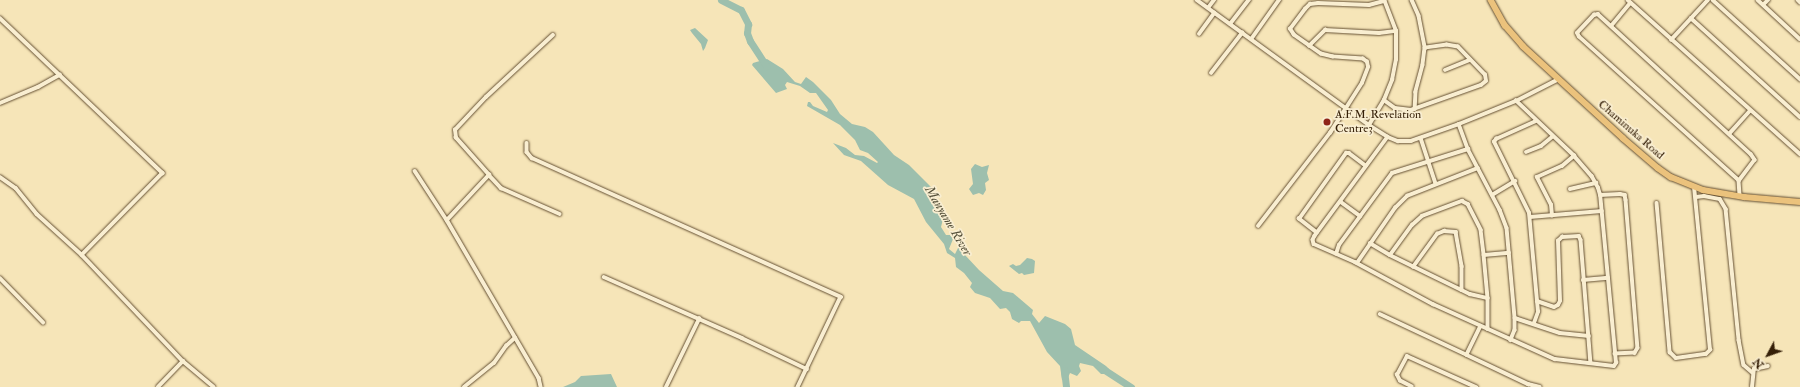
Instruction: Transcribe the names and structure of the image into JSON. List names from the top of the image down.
{
  "streets": {
    "main road": ["Chaminuka Road"]
  },
  "water": ["Manyame River"],
  "places": ["A.F.M. Revelation Centre3"],
  "north": "bottom left"
}
